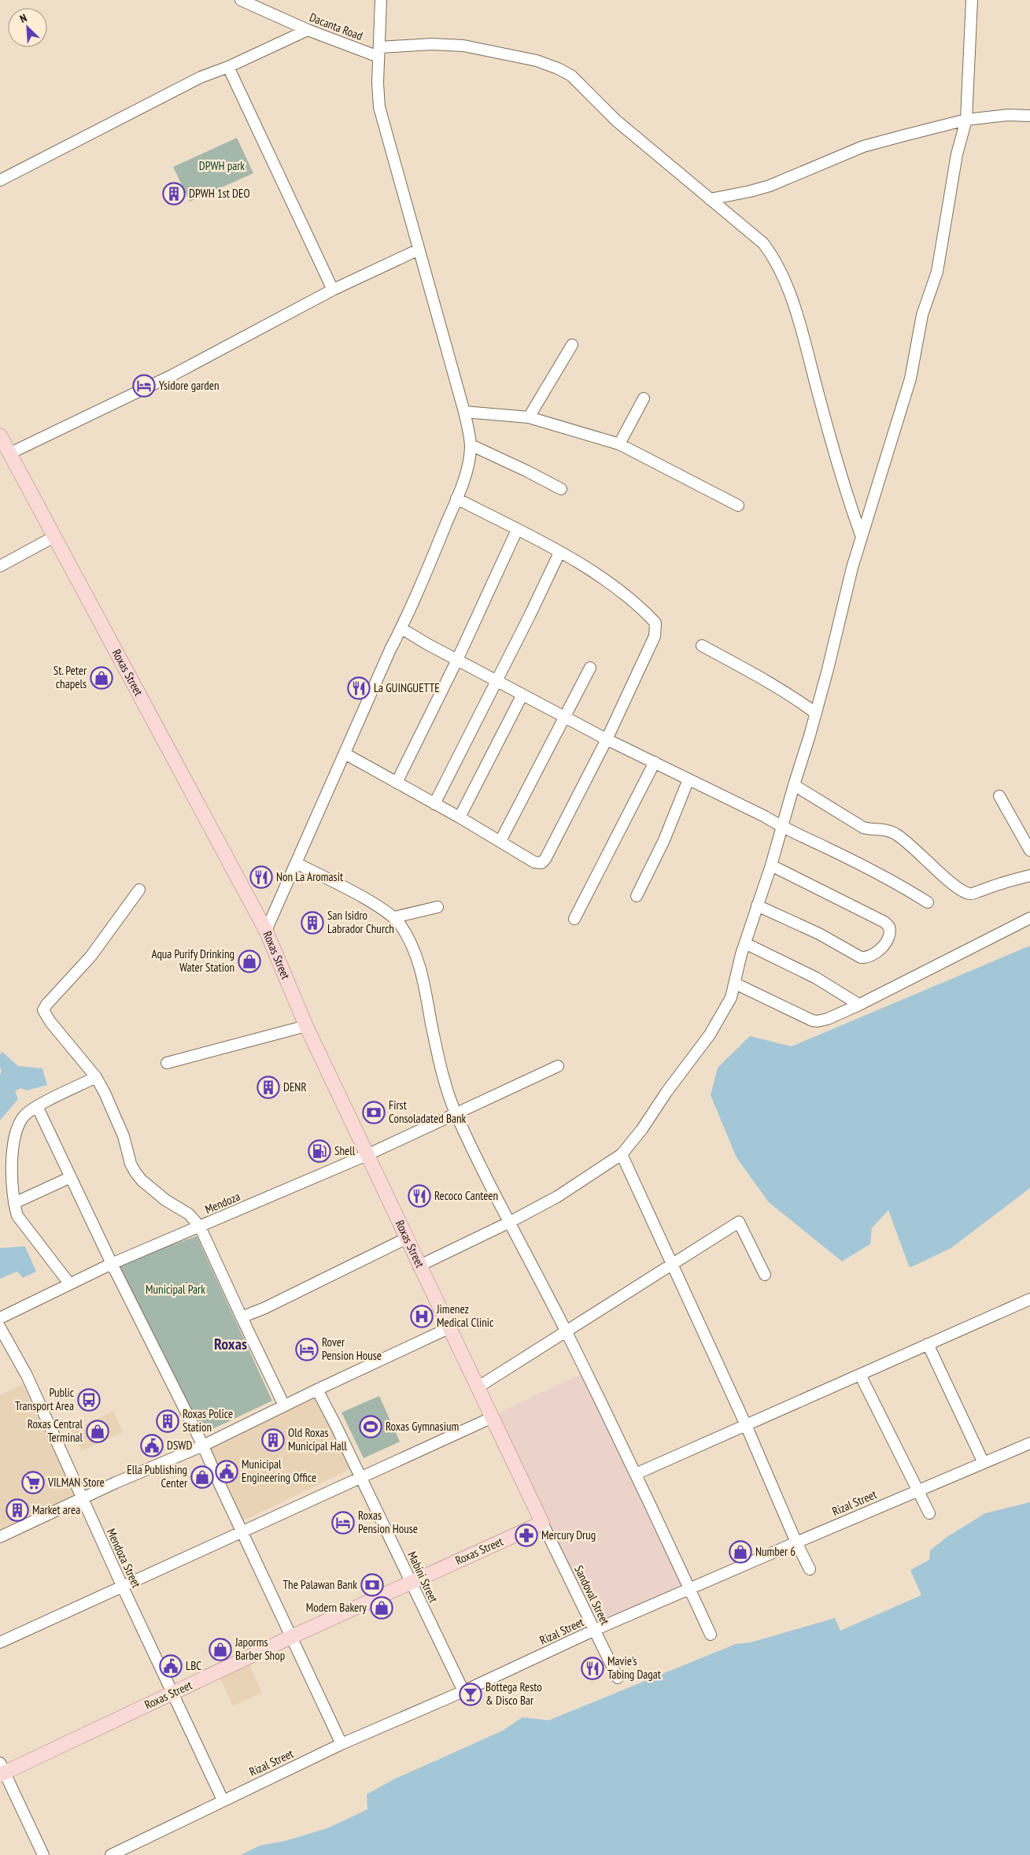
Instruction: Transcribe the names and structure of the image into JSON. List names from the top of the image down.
{
  "streets": {
    "main road": ["Roxas Street"],
    "street": [
      "Dacanta Road",
      "Mendoza",
      "Rizal Street",
      "Mendoza Street",
      "Mabini Street",
      "Sandoval Street"
    ]
  },
  "crossings": [
    ["Roxas Street", "Mendoza"],
    ["Roxas Street", "Mendoza Street"],
    ["Roxas Street", "Mabini Street"],
    ["Roxas Street", "Sandoval Street"],
    ["Rizal Street", "Mendoza Street"],
    ["Rizal Street", "Mabini Street"],
    ["Rizal Street", "Sandoval Street"]
  ],
  "districts": ["Roxas"],
  "parks": ["DPWH park", "Municipal Park"],
  "places": {
    "building": [
      "DPWH 1st DEO",
      "San Isidro Labrador Church",
      "DENR",
      "Roxas Police Station",
      "Old Roxas Municipal Hall",
      "Market area"
    ],
    "hotel": ["Ysidore garden", "Rover Pension House", "Roxas Pension House"],
    "shop": [
      "St. Peter chapels",
      "Aqua Purify Drinking Water Station",
      "Roxas Central Terminal",
      "Ella Publishing Center",
      "Number 6",
      "Modern Bakery",
      "Japorms Barber Shop"
    ],
    "restaurant": [
      "La GUINGUETTE",
      "Non La Aromasit",
      "Recoco Canteen",
      "Mavie's Tabing Dagat"
    ],
    "bank": ["First Consoladated Bank", "The Palawan Bank"],
    "fuel station": ["Shell"],
    "hospital": ["Jimenez Medical Clinic"],
    "bus stop": ["Public Transport Area"],
    "sports": ["Roxas Gymnasium"],
    "public building": ["DSWD", "Municipal Engineering Office", "LBC"],
    "supermarket": ["VILMAN Store"],
    "pharmacy": ["Mercury Drug"],
    "bar": ["Bottega Resto & Disco Bar"]
  },
  "north": "top left"
}
